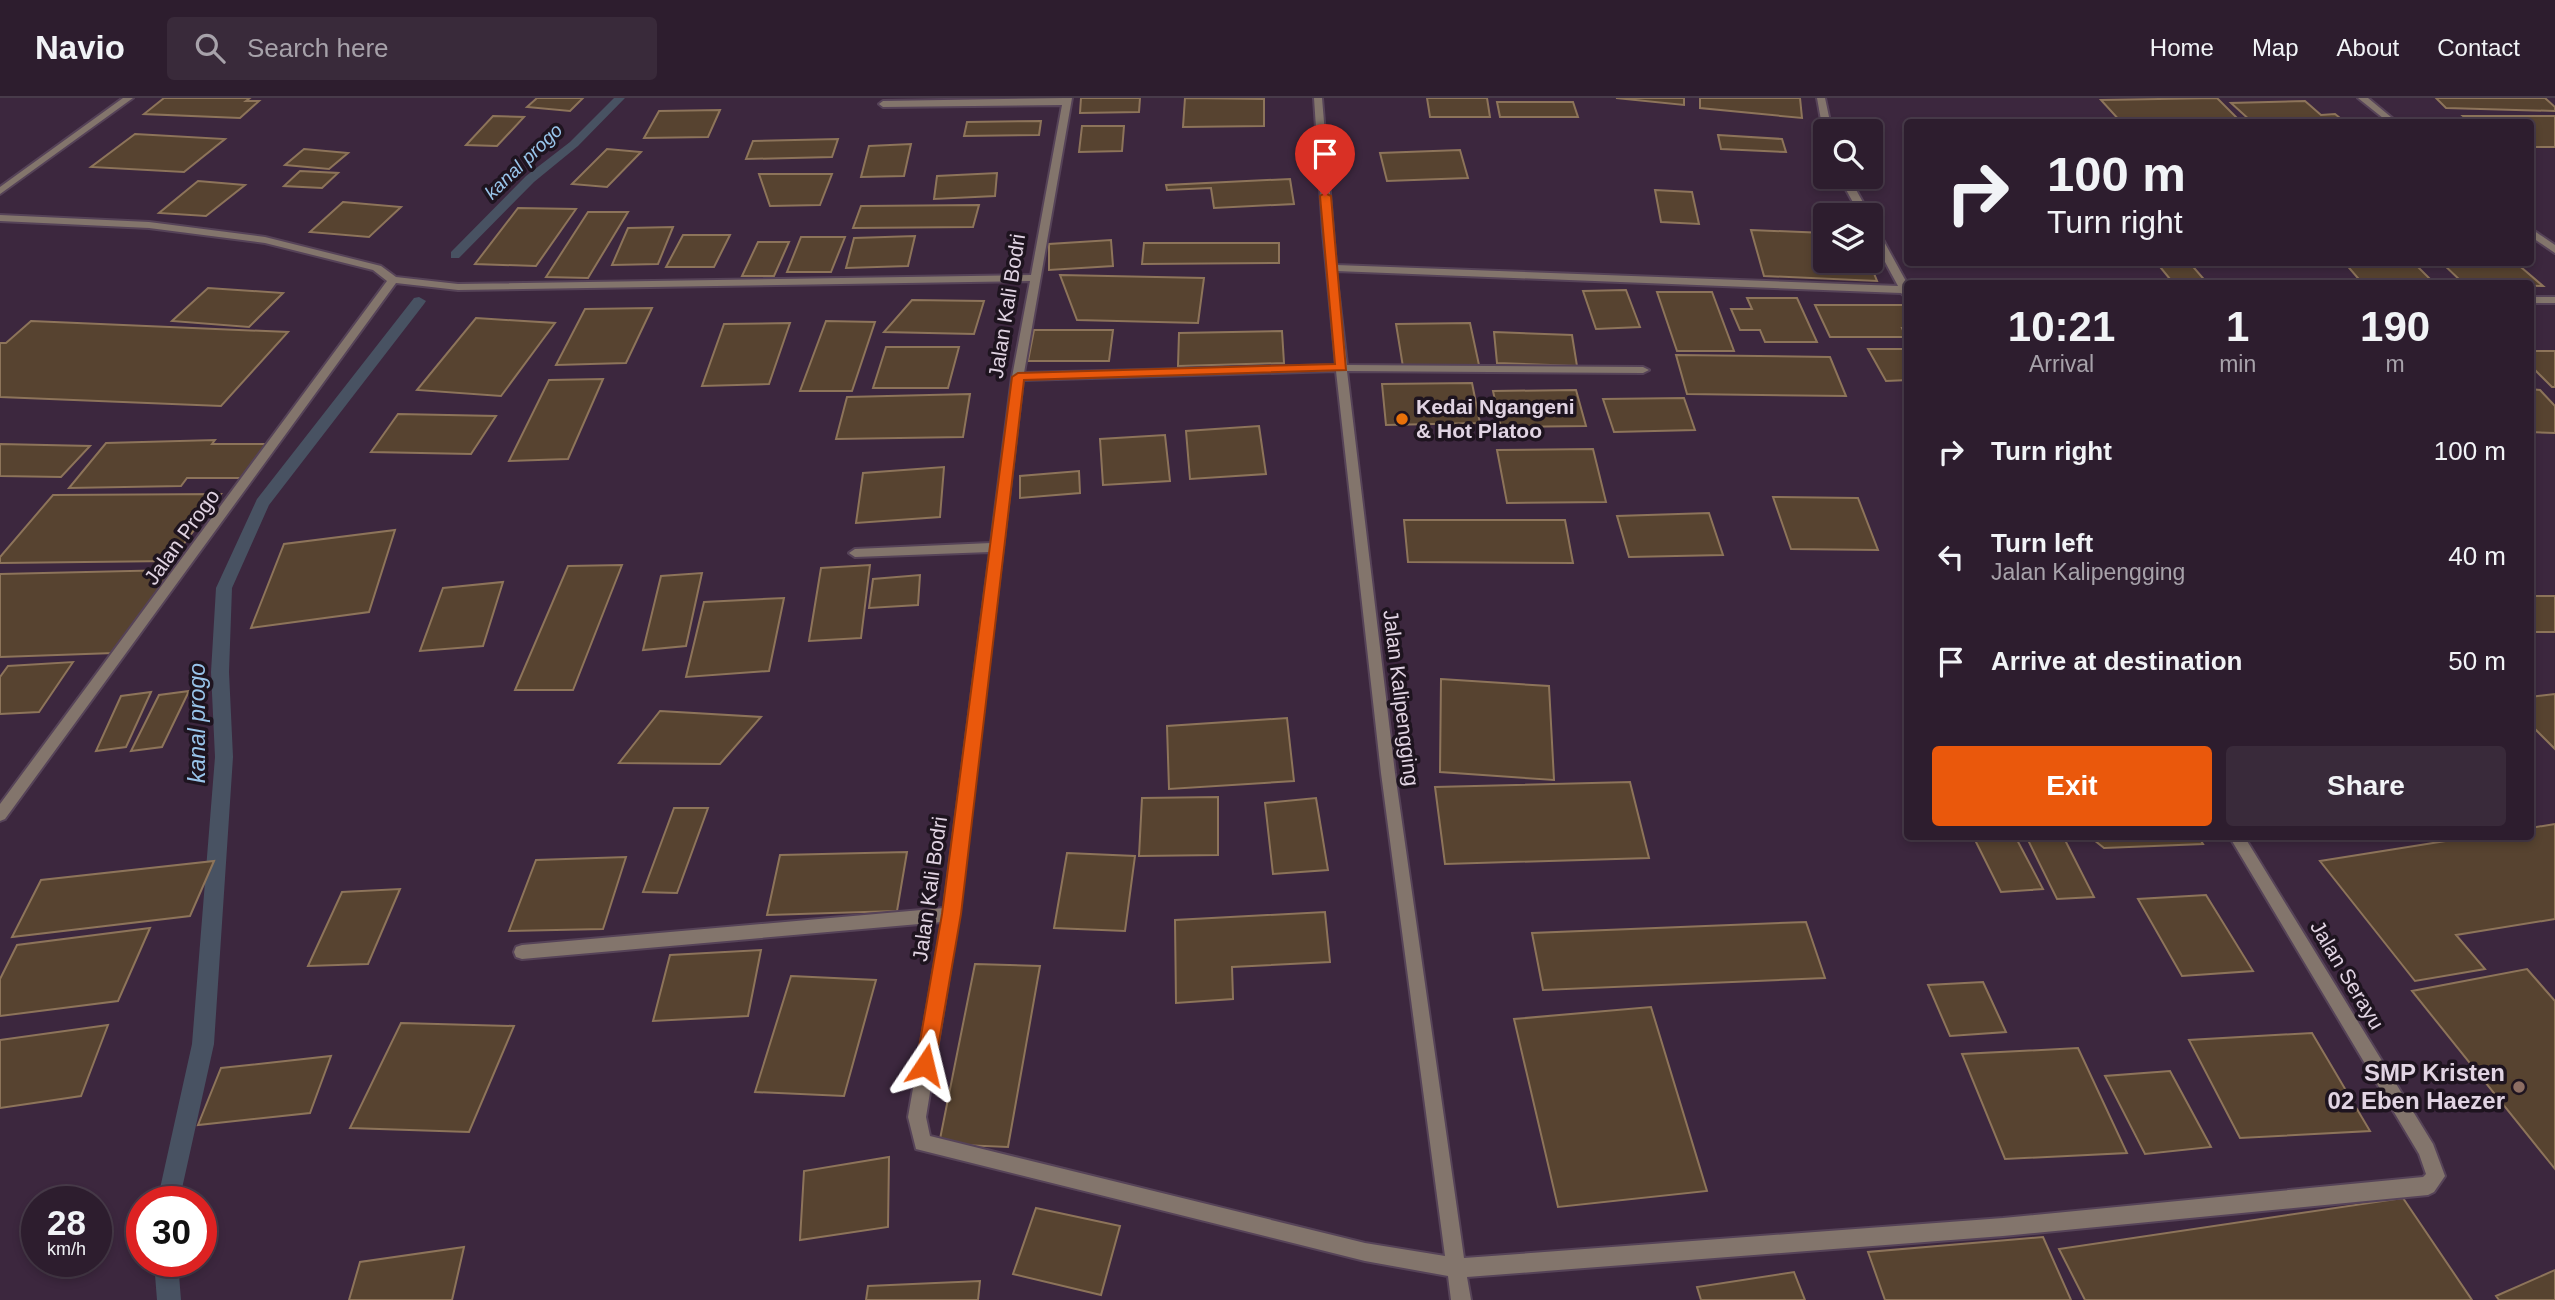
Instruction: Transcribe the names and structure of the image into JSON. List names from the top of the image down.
{
  "streets": {
    "street": [
      "Jalan Kali Bodri",
      "Jalan Progo",
      "Jalan Kalipengging",
      "Jalan Serayu"
    ]
  },
  "crossings": [
    ["Jalan Kali Bodri", "Jalan Kalipengging"],
    ["Jalan Kali Bodri", "Jalan Serayu"],
    ["Jalan Kalipengging", "Jalan Serayu"]
  ],
  "water": ["kanal progo"],
  "places": ["Kedai Ngangeni & Hot Platoo", "SMP Kristen 02 Eben Haezer"],
  "page": {
    "header": "Navio",
    "search": "Search here",
    "nav": [
      "Home",
      "Map",
      "About",
      "Contact"
    ],
    "turn": ["100 m", "Turn right"],
    "eta": [
      "10:21",
      "Arrival",
      "1",
      "min",
      "190",
      "m"
    ],
    "list": [
      {
        "name": "Turn right",
        "value": "100 m"
      },
      {
        "name": "Turn left",
        "note": "Jalan Kalipengging",
        "value": "40 m"
      },
      {
        "name": "Arrive at destination",
        "value": "50 m"
      }
    ],
    "buttons": ["Exit", "Share"],
    "speed": "28 km/h",
    "limit": "30"
  }
}
